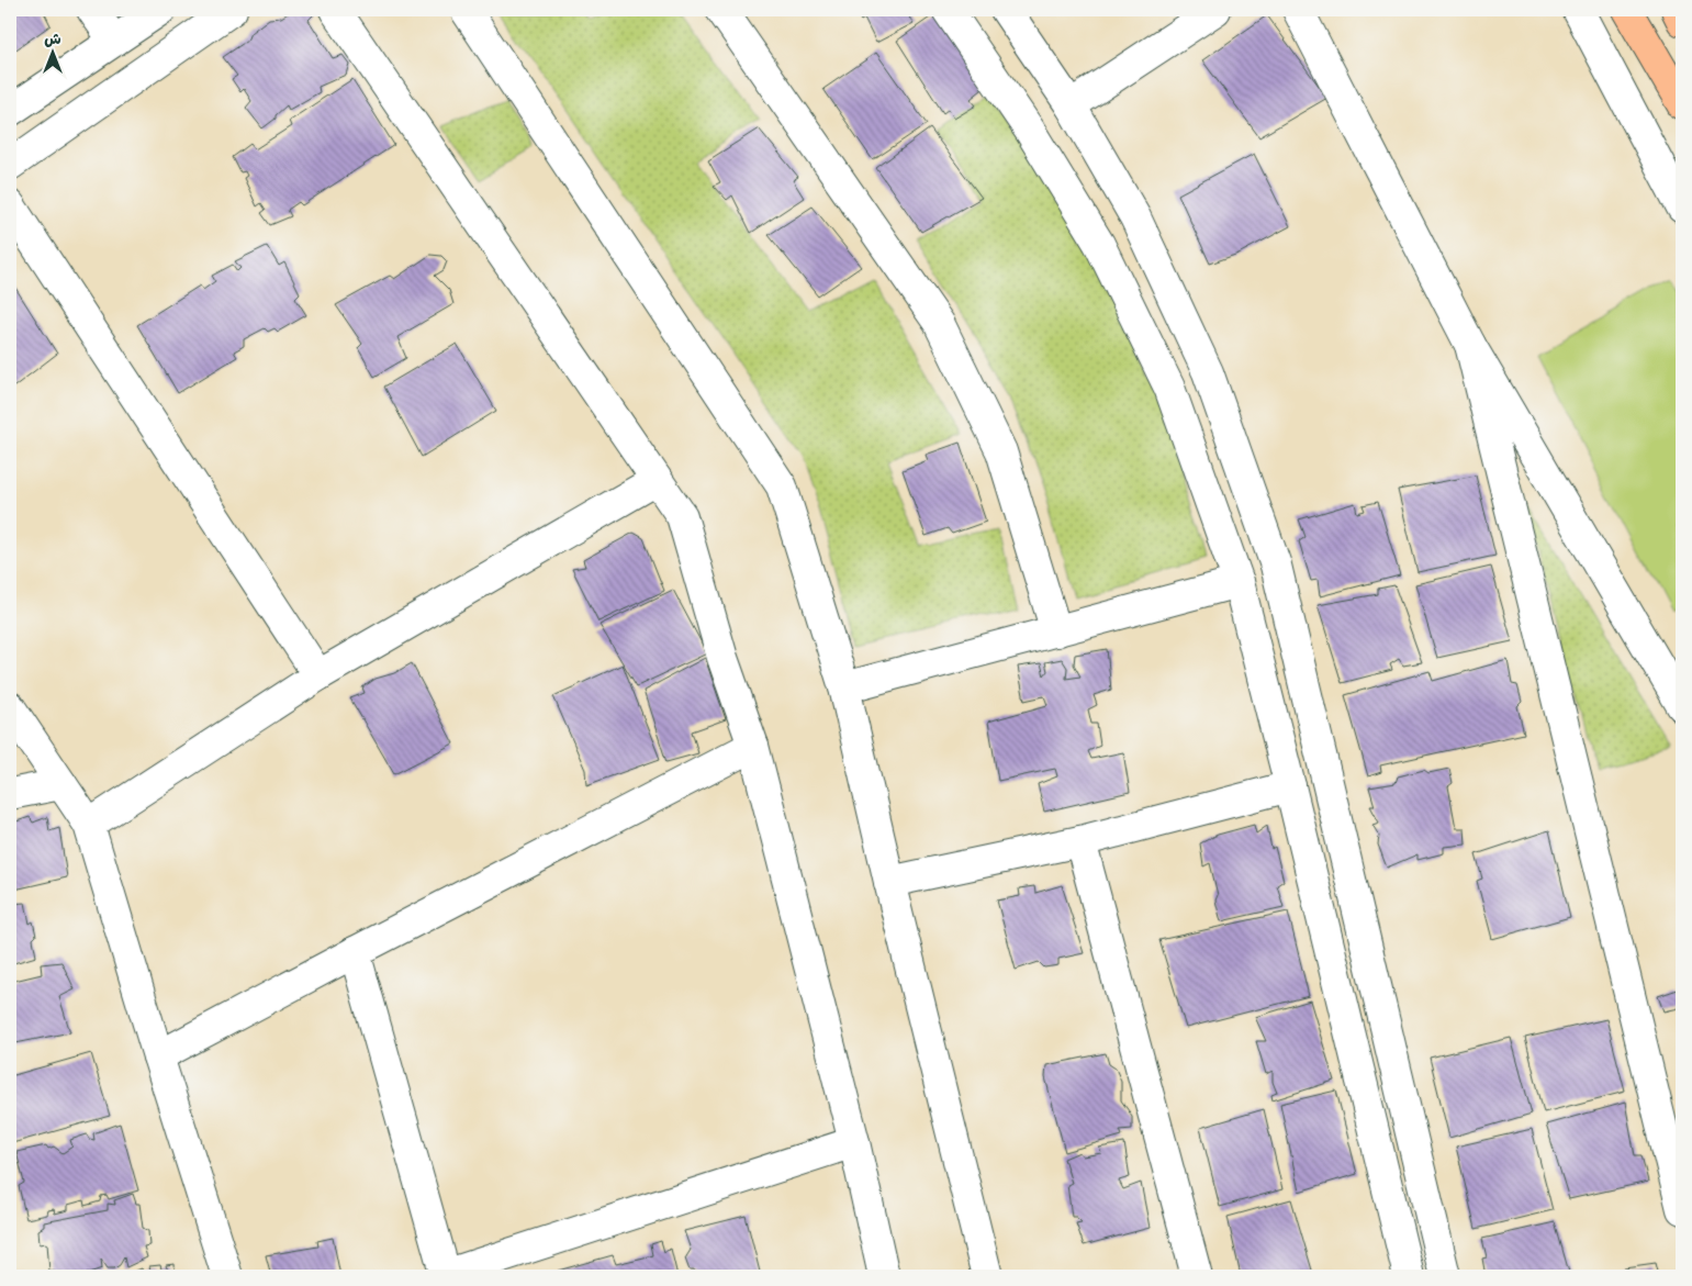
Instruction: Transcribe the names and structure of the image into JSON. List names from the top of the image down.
{
  "north": "top"
}
